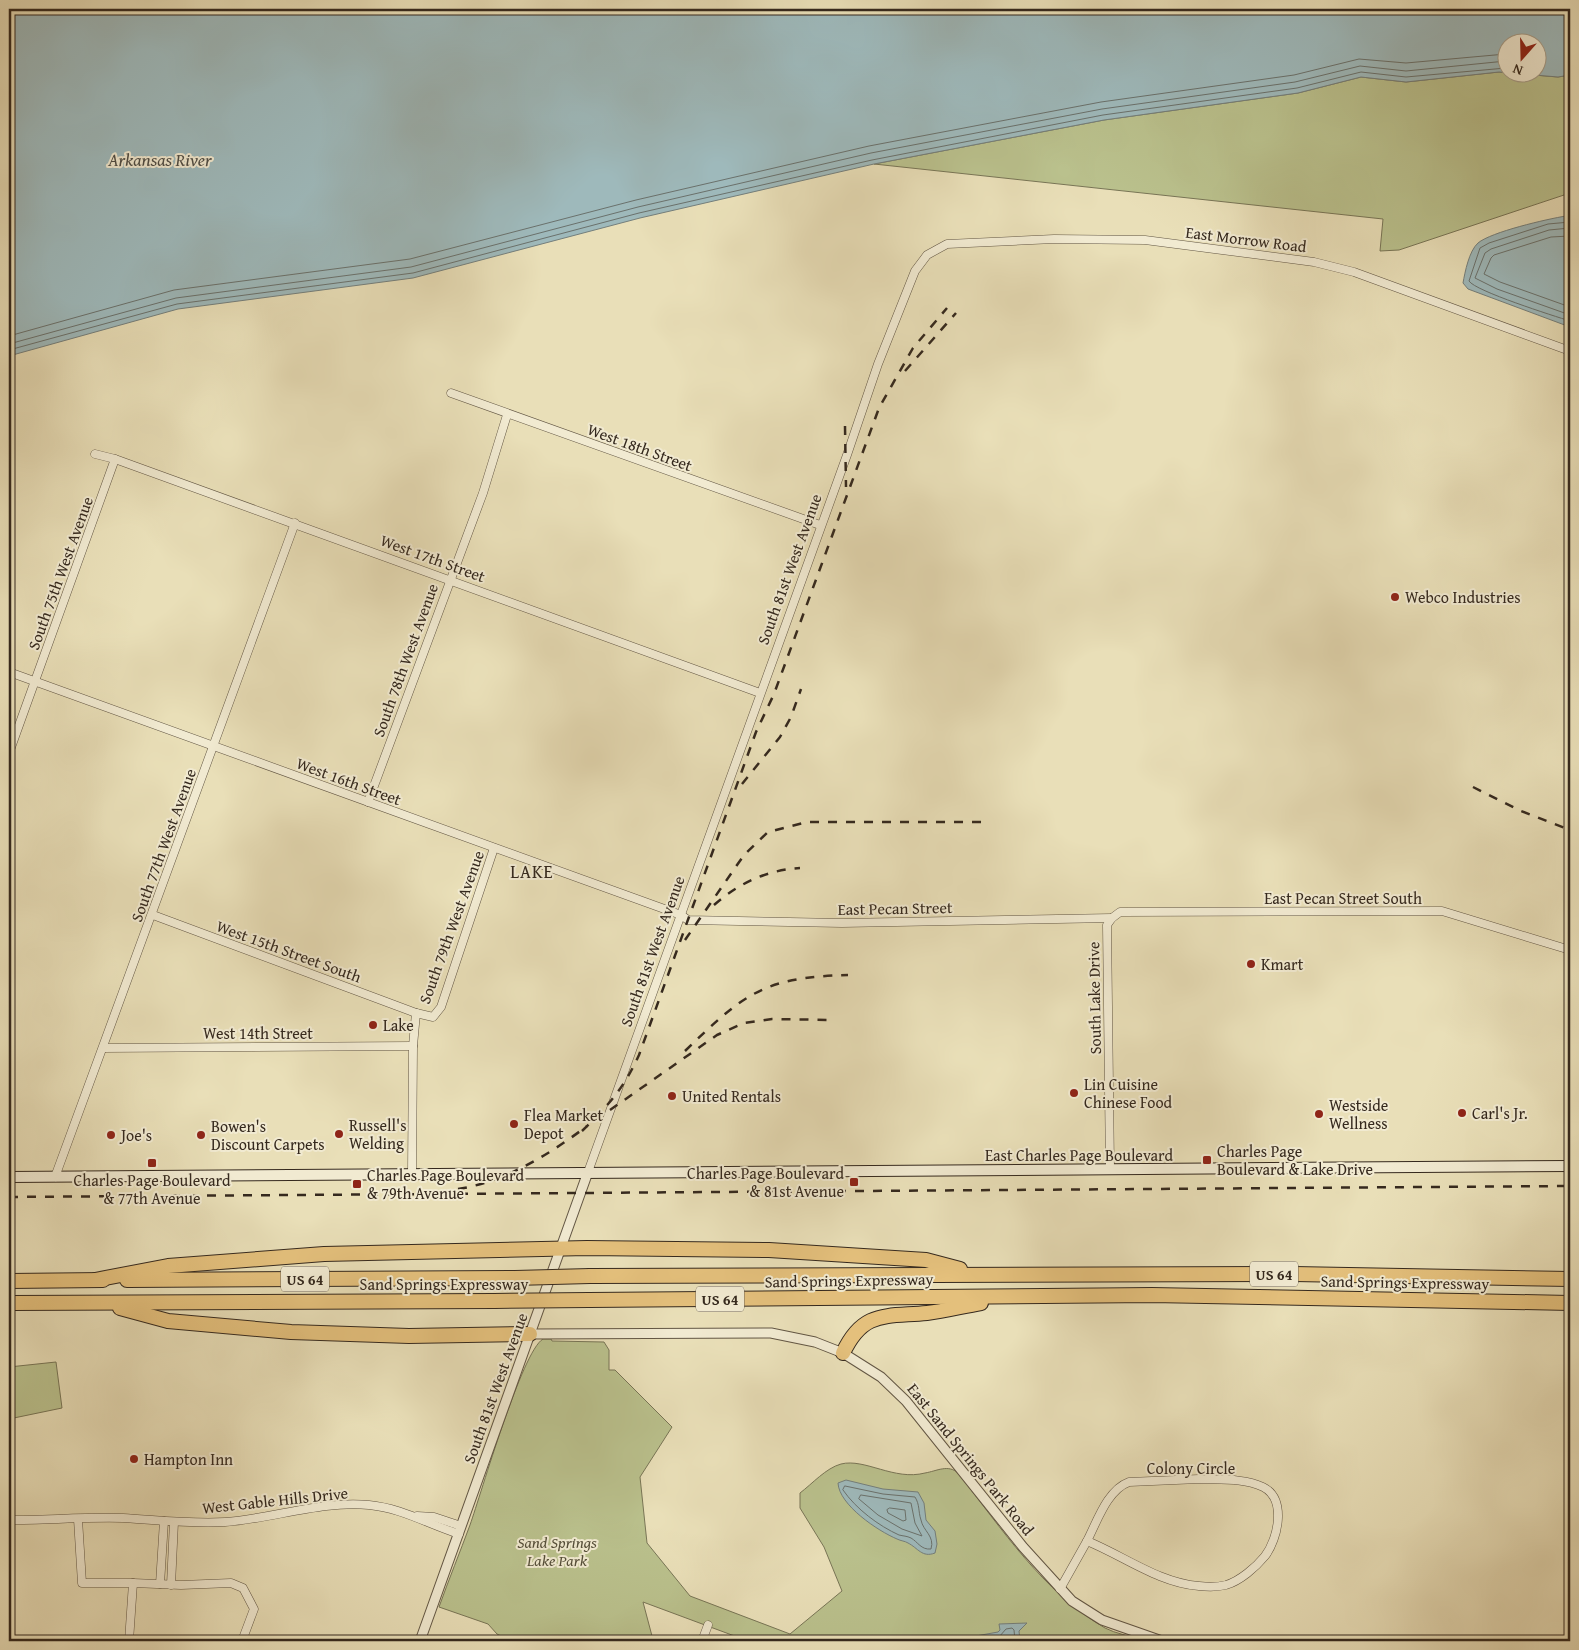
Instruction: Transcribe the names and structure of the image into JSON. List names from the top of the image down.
{
  "streets": {
    "highway": ["US 64", "Sand Springs Expressway"],
    "main road": ["East Charles Page Boulevard"],
    "street": [
      "East Morrow Road",
      "West 18th Street",
      "West 17th Street",
      "South 81st West Avenue",
      "South 75th West Avenue",
      "South 78th West Avenue",
      "West 16th Street",
      "South 77th West Avenue",
      "East Pecan Street South",
      "East Pecan Street",
      "South 79th West Avenue",
      "West 15th Street South",
      "South Lake Drive",
      "West 14th Street",
      "East Sand Springs Park Road",
      "Colony Circle",
      "West Gable Hills Drive"
    ]
  },
  "crossings": [
    ["East Morrow Road", "South 81st West Avenue"],
    ["West 18th Street", "South 81st West Avenue"],
    ["West 18th Street", "South 78th West Avenue"],
    ["West 17th Street", "South 81st West Avenue"],
    ["West 17th Street", "South 75th West Avenue"],
    ["West 17th Street", "South 78th West Avenue"],
    ["West 17th Street", "South 77th West Avenue"],
    ["South 81st West Avenue", "West 16th Street"],
    ["South 81st West Avenue", "East Pecan Street"],
    ["South 81st West Avenue", "East Charles Page Boulevard"],
    ["South 81st West Avenue", "East Sand Springs Park Road"],
    ["South 81st West Avenue", "West Gable Hills Drive"],
    ["South 75th West Avenue", "West 16th Street"],
    ["South 78th West Avenue", "West 16th Street"],
    ["West 16th Street", "South 77th West Avenue"],
    ["West 16th Street", "East Pecan Street"],
    ["West 16th Street", "South 79th West Avenue"],
    ["South 77th West Avenue", "West 15th Street South"],
    ["South 77th West Avenue", "West 14th Street"],
    ["South 77th West Avenue", "East Charles Page Boulevard"],
    ["East Pecan Street South", "East Pecan Street"],
    ["East Pecan Street South", "South Lake Drive"],
    ["East Pecan Street", "South Lake Drive"],
    ["South 79th West Avenue", "West 15th Street South"],
    ["South 79th West Avenue", "West 14th Street"],
    ["South 79th West Avenue", "East Charles Page Boulevard"],
    ["South Lake Drive", "East Charles Page Boulevard"],
    ["East Sand Springs Park Road", "Colony Circle"]
  ],
  "districts": ["LAKE"],
  "water": ["Arkansas River"],
  "parks": ["Sand Springs Lake Park"],
  "places": {
    "other": [
      "Webco Industries",
      "Kmart",
      "Lake",
      "Lin Cuisine Chinese Food",
      "United Rentals",
      "Carl's Jr.",
      "Westside Wellness",
      "Flea Market Depot",
      "Russell's Welding",
      "Joe's",
      "Bowen's Discount Carpets",
      "Hampton Inn"
    ],
    "transit": [
      "Charles Page Boulevard & Lake Drive",
      "Charles Page Boulevard & 77th Avenue",
      "Charles Page Boulevard & 81st Avenue",
      "Charles Page Boulevard & 79th Avenue"
    ]
  },
  "north": "bottom"
}
